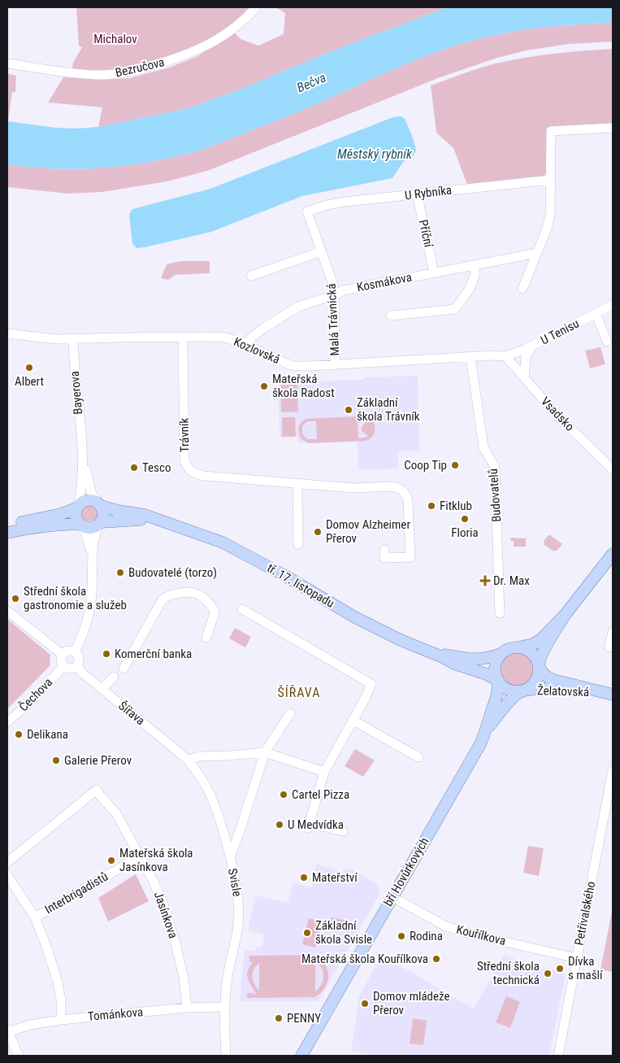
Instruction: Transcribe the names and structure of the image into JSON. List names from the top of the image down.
{
  "streets": {
    "main road": ["tř. 17. listopadu", "Želatovská", "bří Hovůrkových"],
    "street": [
      "Bezručova",
      "U Rybníka",
      "Příční",
      "Kosmákova",
      "Malá Trávnická",
      "U Tenisu",
      "Kozlovská",
      "Bayerova",
      "Vsadsko",
      "Trávník",
      "Budovatelů",
      "Čechova",
      "Šířava",
      "Svisle",
      "Interbrigadistů",
      "Petřivalského",
      "Jasínkova",
      "Kouřílkova",
      "Tománkova"
    ]
  },
  "crossings": [
    ["U Rybníka", "Příční"],
    ["U Rybníka", "Malá Trávnická"],
    ["Příční", "Kosmákova"],
    ["Kosmákova", "Malá Trávnická"],
    ["Kosmákova", "Kozlovská"],
    ["Malá Trávnická", "Kozlovská"],
    ["U Tenisu", "Kozlovská"],
    ["U Tenisu", "Vsadsko"],
    ["Kozlovská", "Bayerova"],
    ["Kozlovská", "Vsadsko"],
    ["Kozlovská", "Trávník"],
    ["Kozlovská", "Budovatelů"],
    ["Bayerova", "tř. 17. listopadu"],
    ["tř. 17. listopadu", "Želatovská"],
    ["tř. 17. listopadu", "bří Hovůrkových"],
    ["Želatovská", "bří Hovůrkových"],
    ["Čechova", "Šířava"],
    ["Šířava", "Svisle"],
    ["bří Hovůrkových", "Kouřílkova"],
    ["Svisle", "Tománkova"],
    ["Interbrigadistů", "Jasínkova"],
    ["Interbrigadistů", "Tománkova"],
    ["Petřivalského", "Kouřílkova"],
    ["Jasínkova", "Tománkova"]
  ],
  "districts": ["ŠÍŘAVA"],
  "water": ["Bečva", "Městský rybník"],
  "parks": ["Michalov"],
  "places": {
    "other": [
      "Albert",
      "Mateřská škola Radost",
      "Základní škola Trávník",
      "Coop Tip",
      "Tesco",
      "Fitklub",
      "Floria",
      "Domov Alzheimer Přerov",
      "Budovatelé (torzo)",
      "Střední škola gastronomie a služeb",
      "Komerční banka",
      "Delikana",
      "Galerie Přerov",
      "Cartel Pizza",
      "U Medvídka",
      "Mateřská škola Jasínkova",
      "Mateřství",
      "Základní škola Svisle",
      "Rodina",
      "Mateřská škola Kouřílkova",
      "Dívka s mašlí",
      "Střední škola technická",
      "Domov mládeže Přerov",
      "PENNY"
    ],
    "health": ["Dr. Max"]
  }
}
